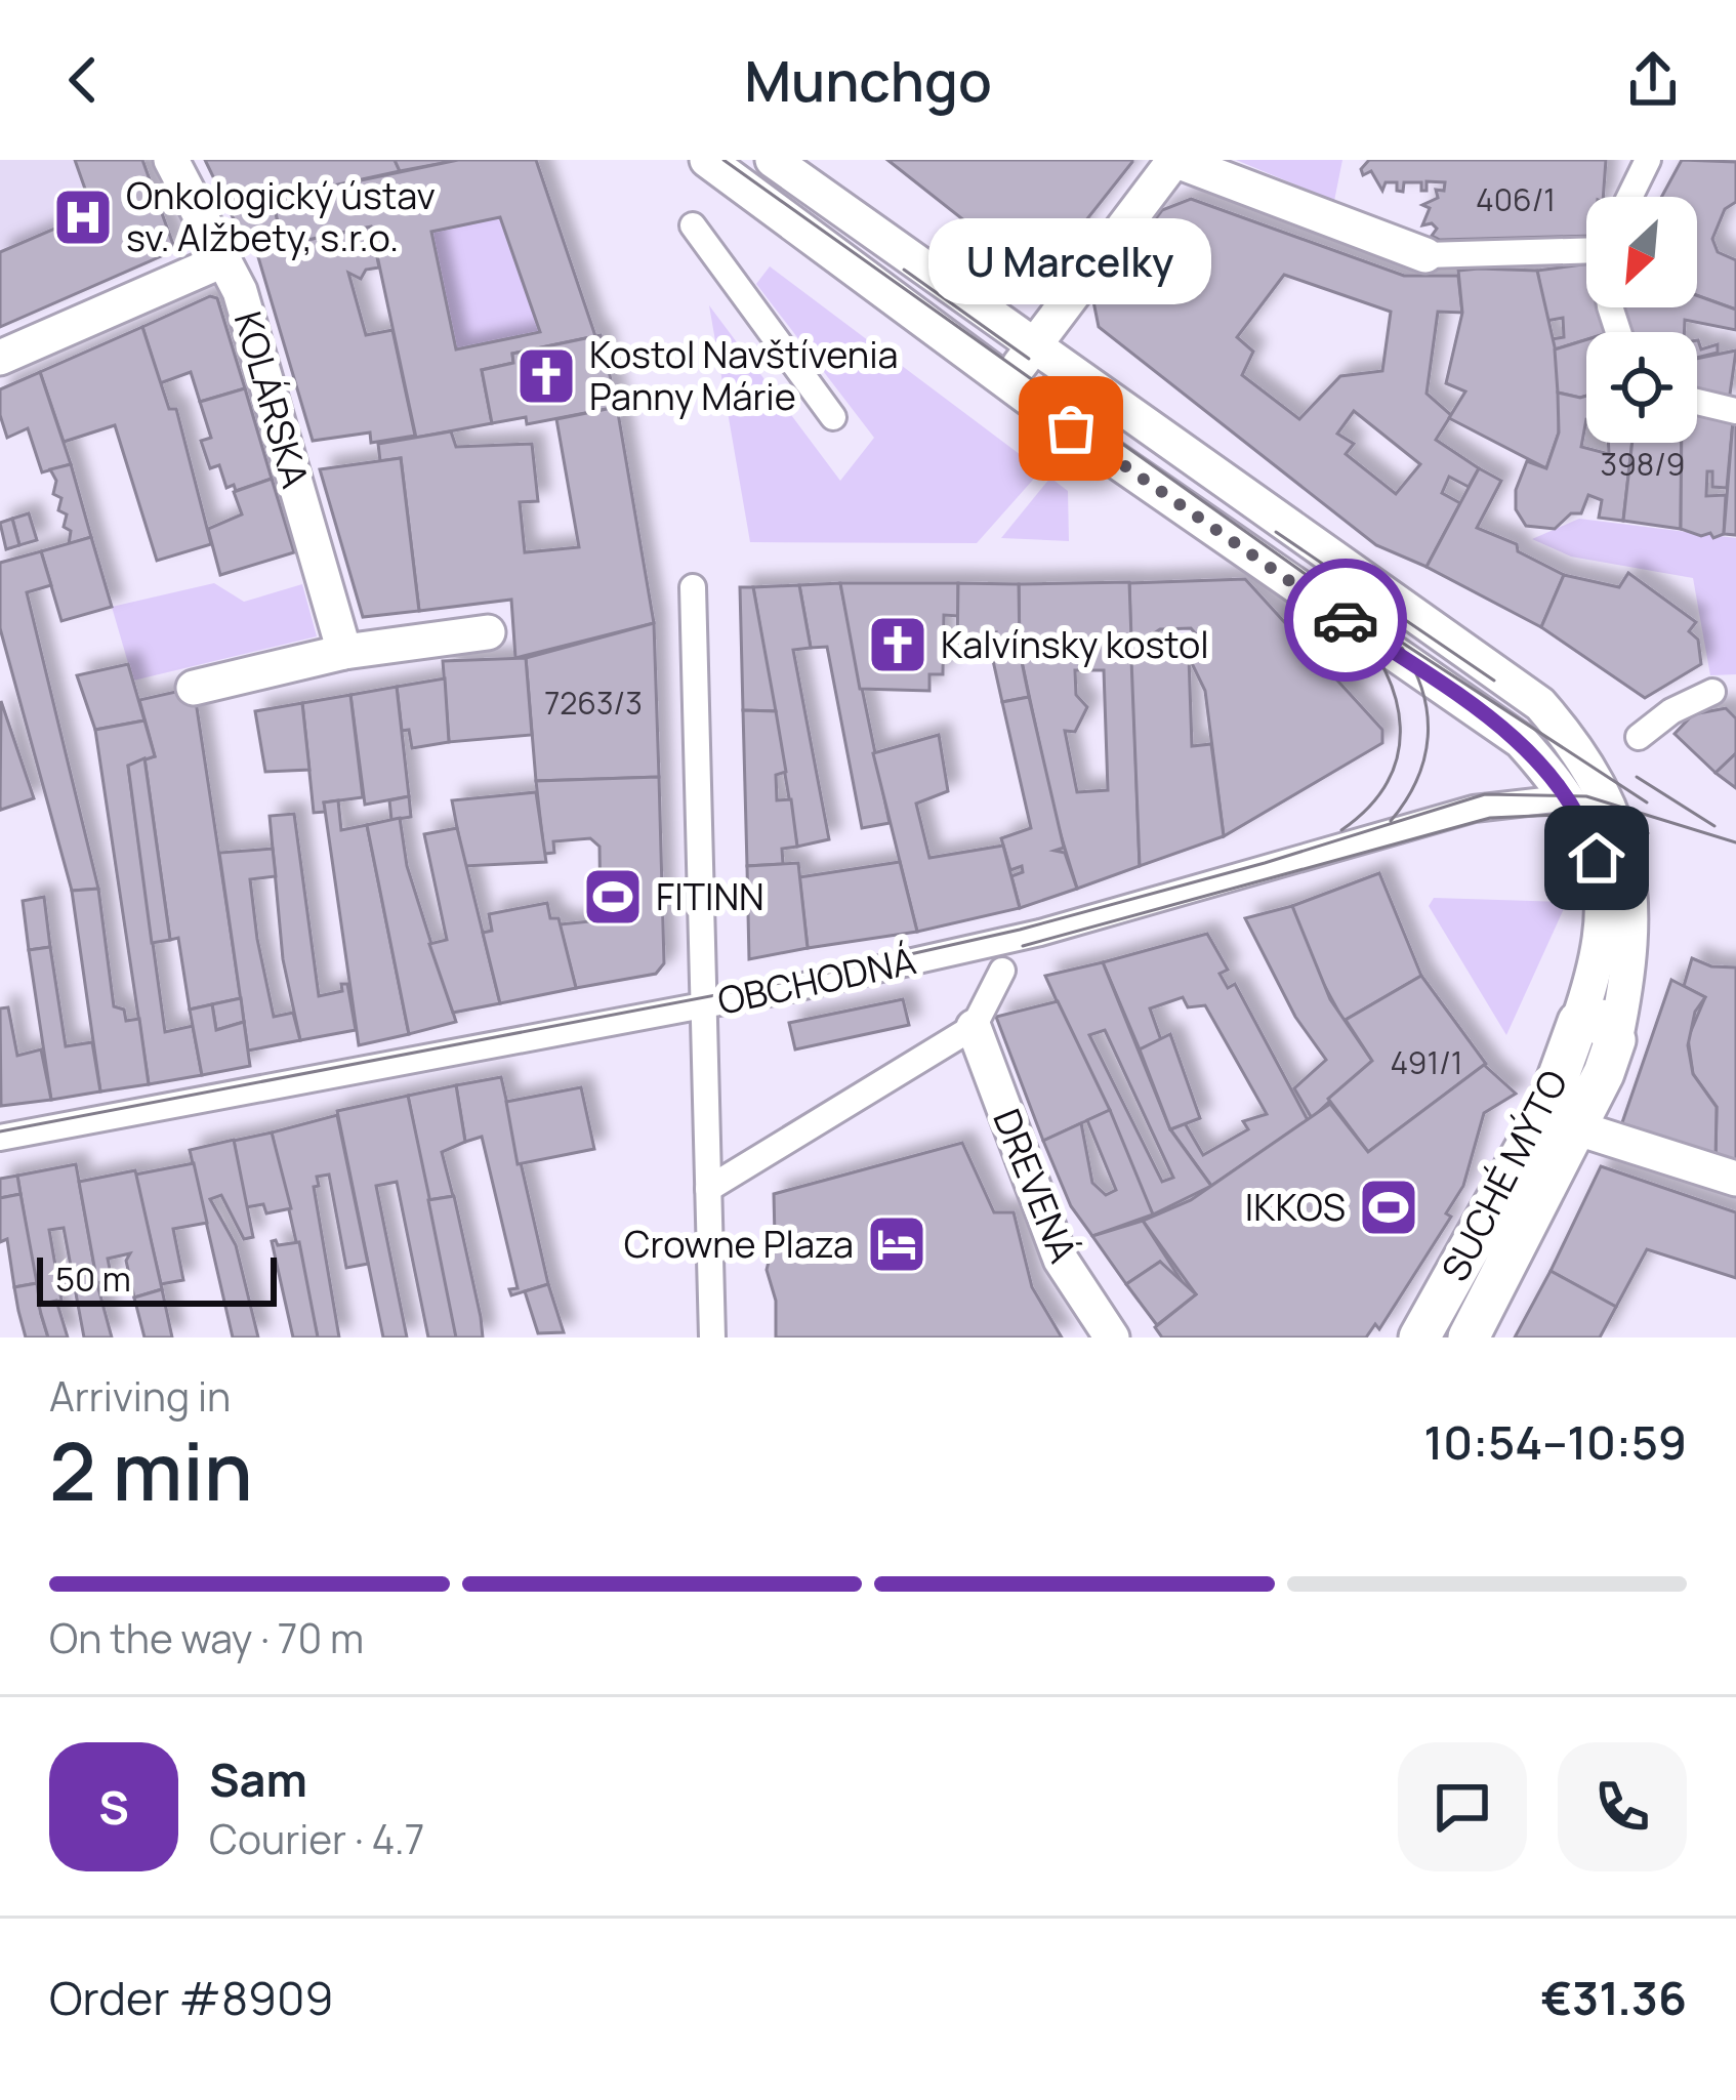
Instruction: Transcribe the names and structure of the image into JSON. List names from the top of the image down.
{
  "streets": {
    "street": [
      "KOLÁRSKA",
      "OBCHODNÁ",
      "SUCHÉ MÝTO",
      "DREVENÁ"
    ]
  },
  "places": {
    "hospital": ["Onkologický ústav sv. Alžbety, s.r.o."],
    "church": ["Kostol Navštívenia Panny Márie", "Kalvínsky kostol"],
    "other": ["U Marcelky"],
    "sports": ["FITINN", "IKKOS"],
    "hotel": ["Crowne Plaza"]
  },
  "house_numbers": [
    "406/1",
    "398/9",
    "7263/3",
    "491/1"
  ],
  "scale_bar": "50 m",
  "north": "bottom left",
  "page": {
    "header": "Munchgo",
    "bubble": "U Marcelky",
    "scale": "50 m",
    "heading": ["2 min", "Arriving in", "10:54–10:59"],
    "panel": [
      "Sam",
      "Courier · 4.7",
      "Order #8909",
      "€31.36"
    ],
    "bar": "On the way · 70 m",
    "round": "S"
  }
}
